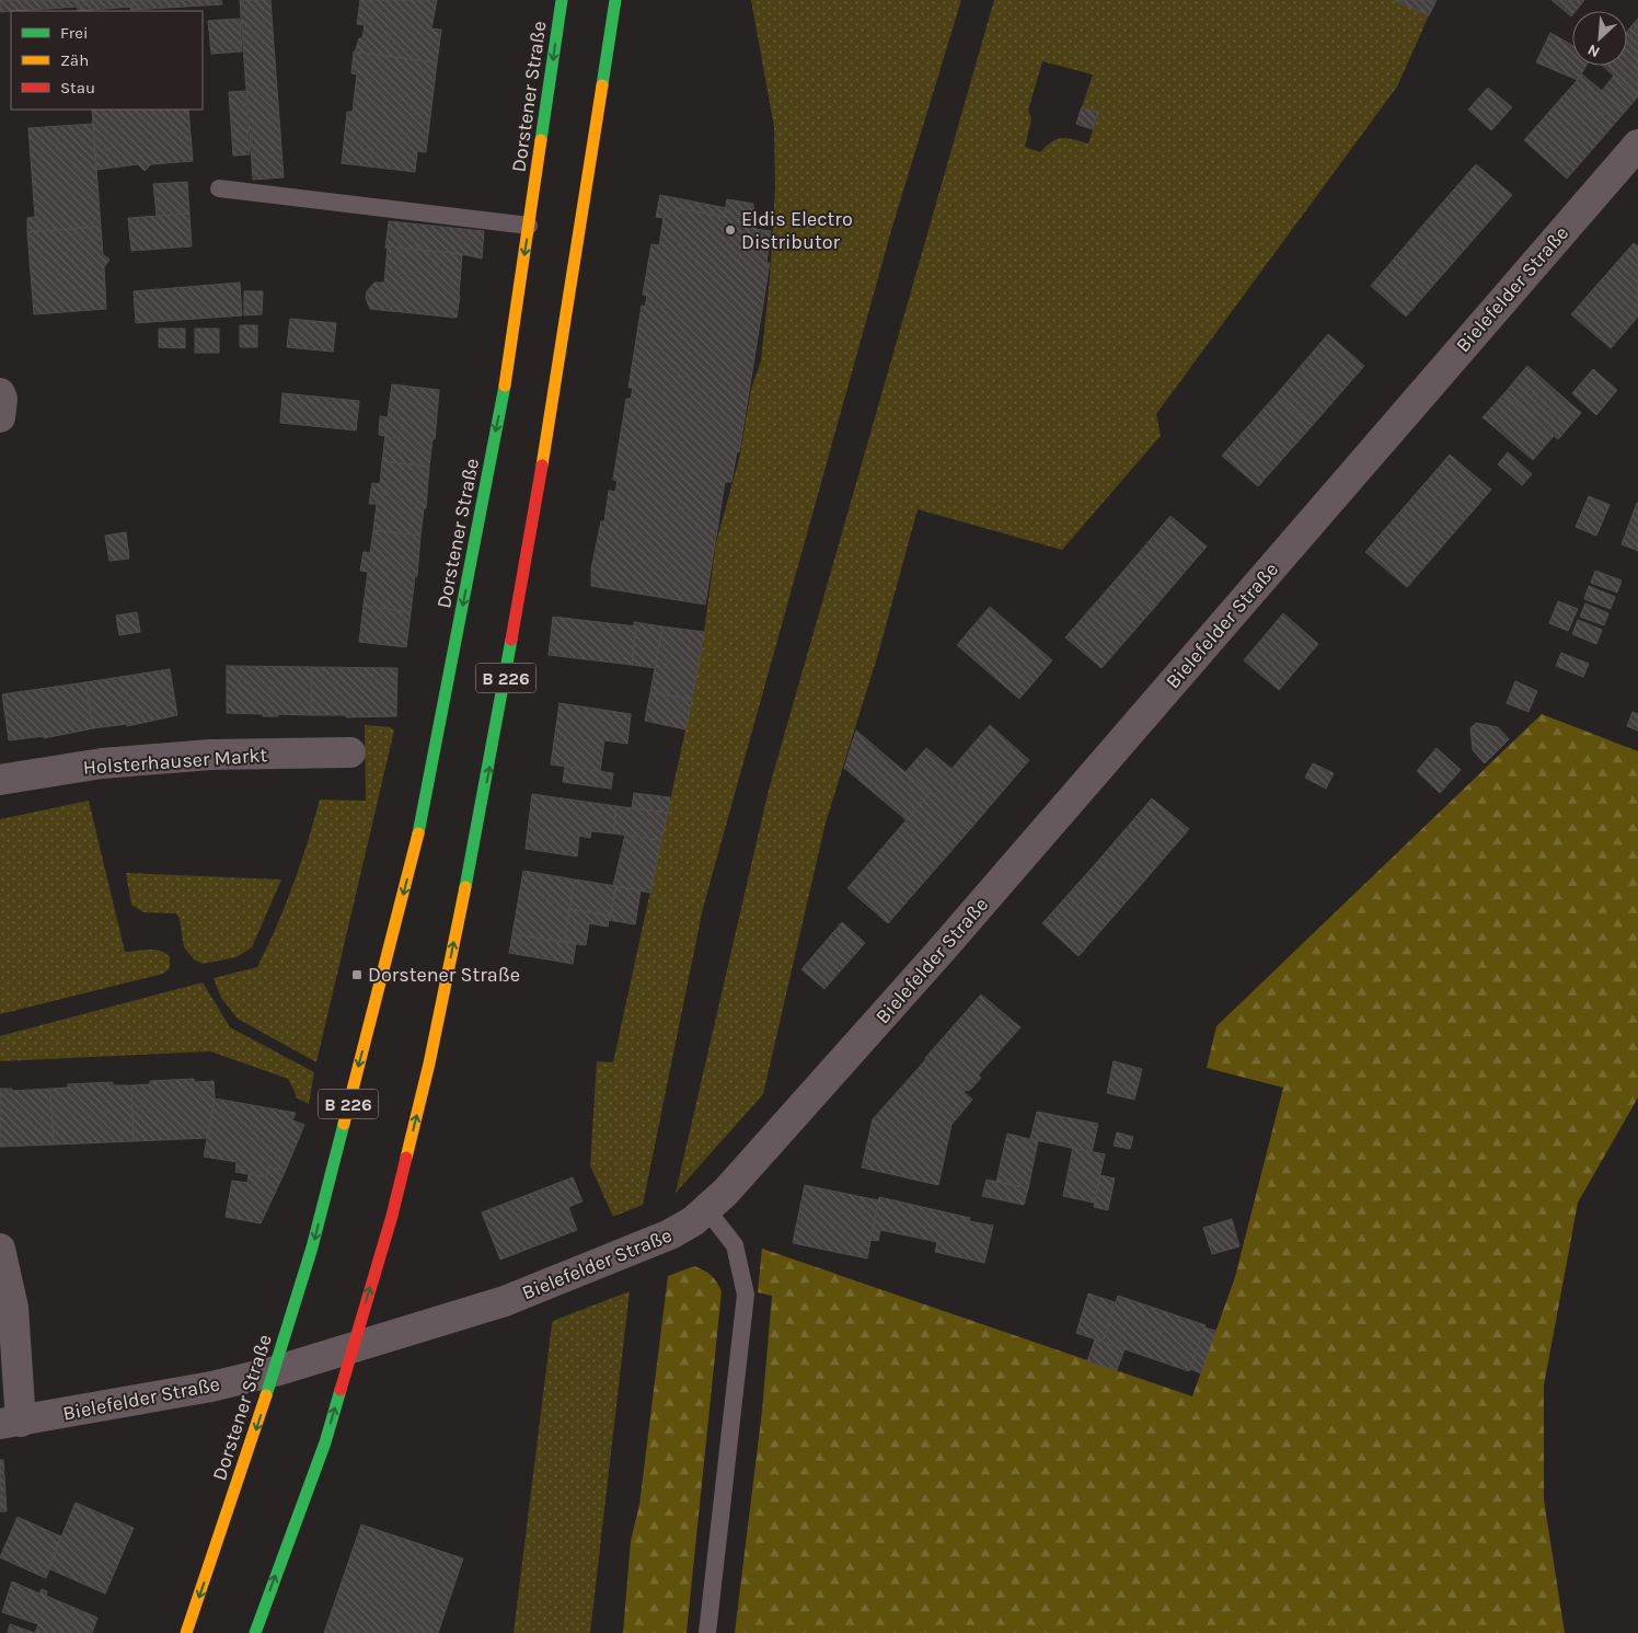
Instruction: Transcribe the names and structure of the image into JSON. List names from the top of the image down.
{
  "streets": {
    "main road": ["Dorstener Straße", "B 226"],
    "street": ["Bielefelder Straße", "Holsterhauser Markt"]
  },
  "crossings": [
    ["Dorstener Straße", "Bielefelder Straße"],
    ["Bielefelder Straße", "B 226"]
  ],
  "places": {
    "other": ["Eldis Electro Distributor"],
    "transit": ["Dorstener Straße"]
  },
  "legend": ["Frei", "Zäh", "Stau"],
  "north": "bottom left"
}
